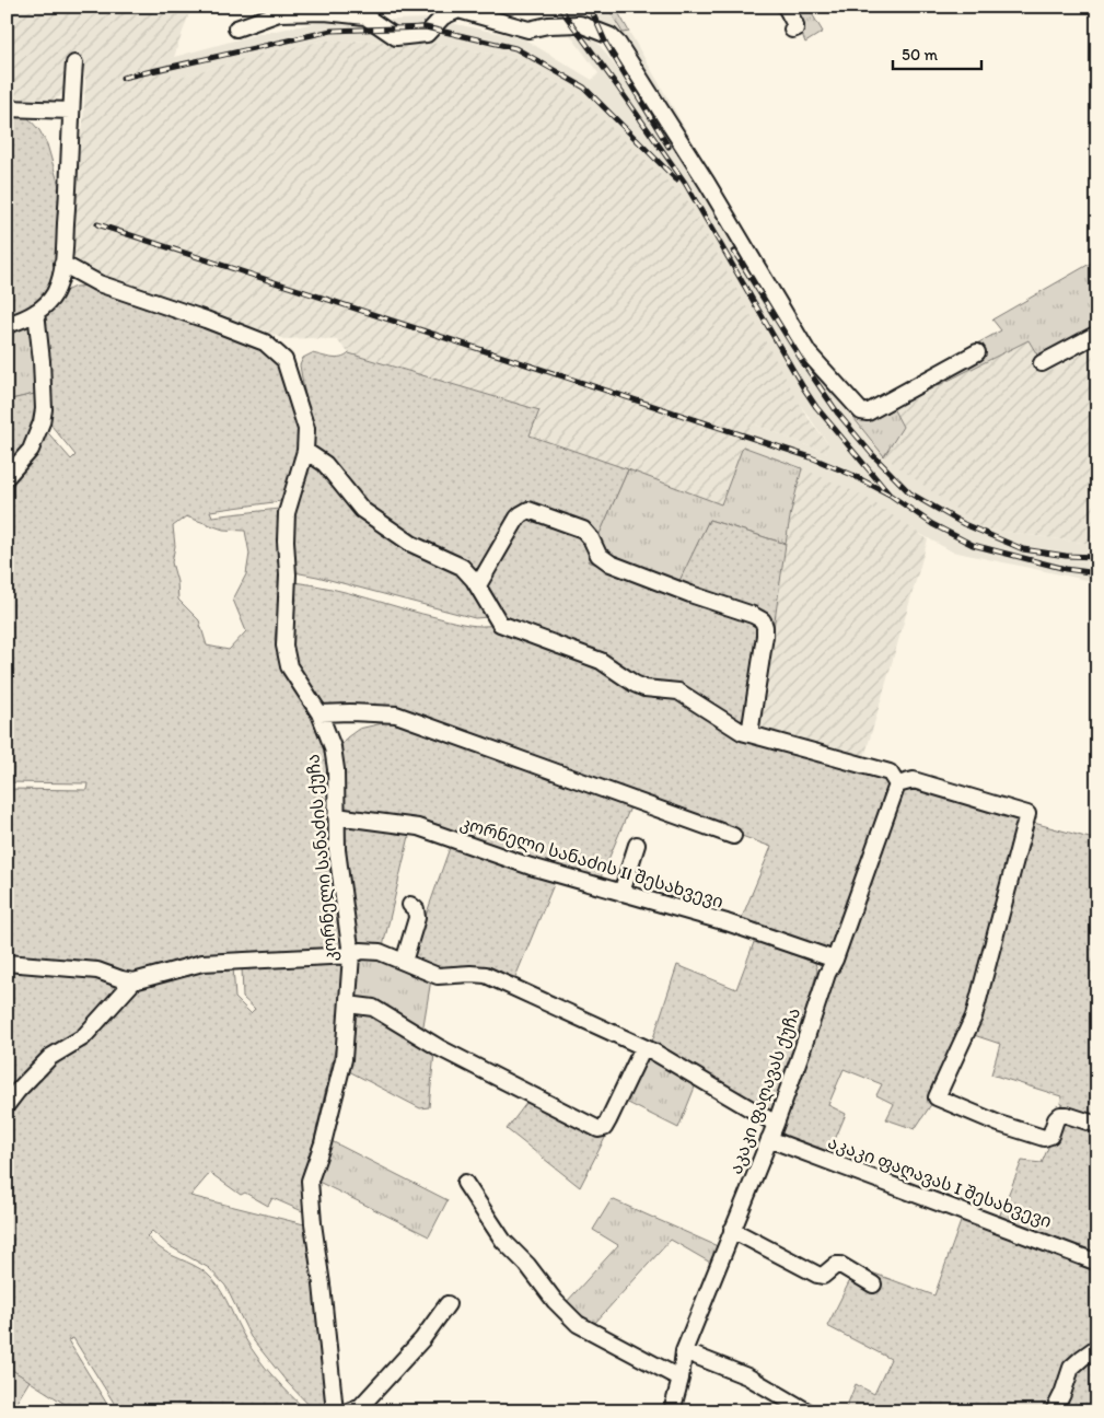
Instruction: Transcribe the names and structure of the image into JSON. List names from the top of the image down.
{
  "streets": {
    "street": [
      "კორნელი სანაძის ქუჩა",
      "კორნელი სანაძის II შესახვევი",
      "აკაკი ფაღავას ქუჩა",
      "აკაკი ფაღავას I შესახვევი"
    ]
  },
  "crossings": [
    ["კორნელი სანაძის ქუჩა", "კორნელი სანაძის II შესახვევი"],
    ["კორნელი სანაძის II შესახვევი", "აკაკი ფაღავას ქუჩა"],
    ["აკაკი ფაღავას ქუჩა", "აკაკი ფაღავას I შესახვევი"]
  ],
  "scale_bar": "50 m"
}
